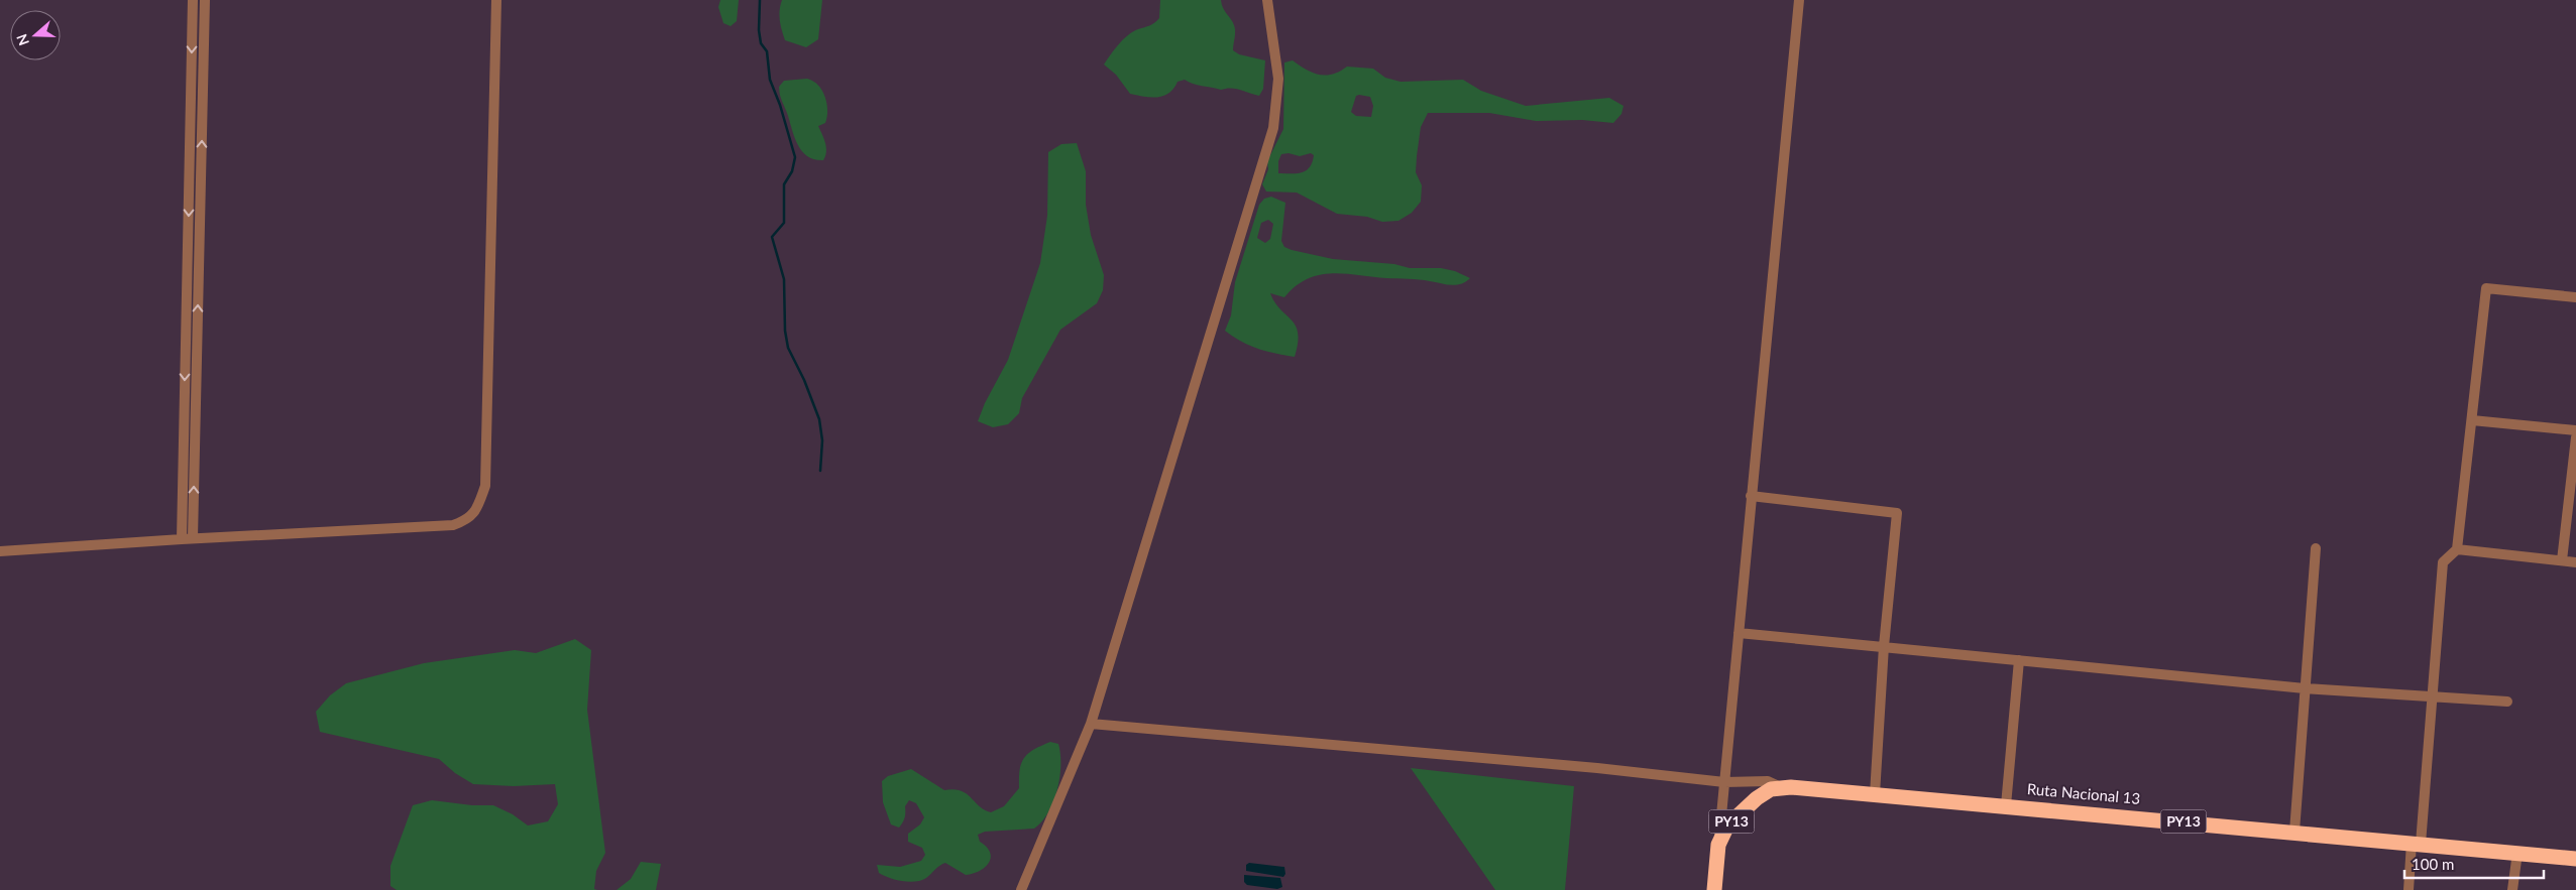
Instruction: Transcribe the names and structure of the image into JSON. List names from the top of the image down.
{
  "streets": {
    "highway": ["Ruta Nacional 13", "PY13"]
  },
  "scale_bar": "100 m",
  "north": "left"
}
